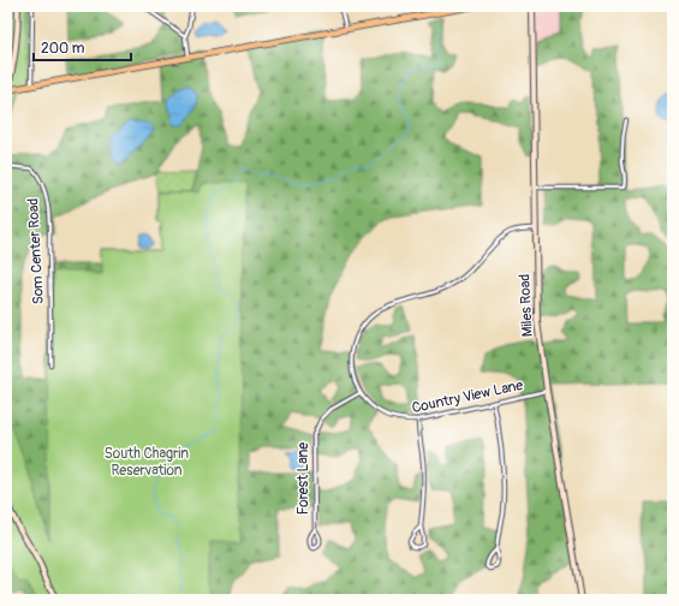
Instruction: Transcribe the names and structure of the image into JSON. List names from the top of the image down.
{
  "streets": {
    "main road": ["Miles Road"],
    "street": ["Som Center Road", "Country View Lane", "Forest Lane"]
  },
  "crossings": [
    ["Miles Road", "Country View Lane"],
    ["Country View Lane", "Forest Lane"]
  ],
  "parks": ["South Chagrin Reservation"],
  "scale_bar": "200 m"
}
